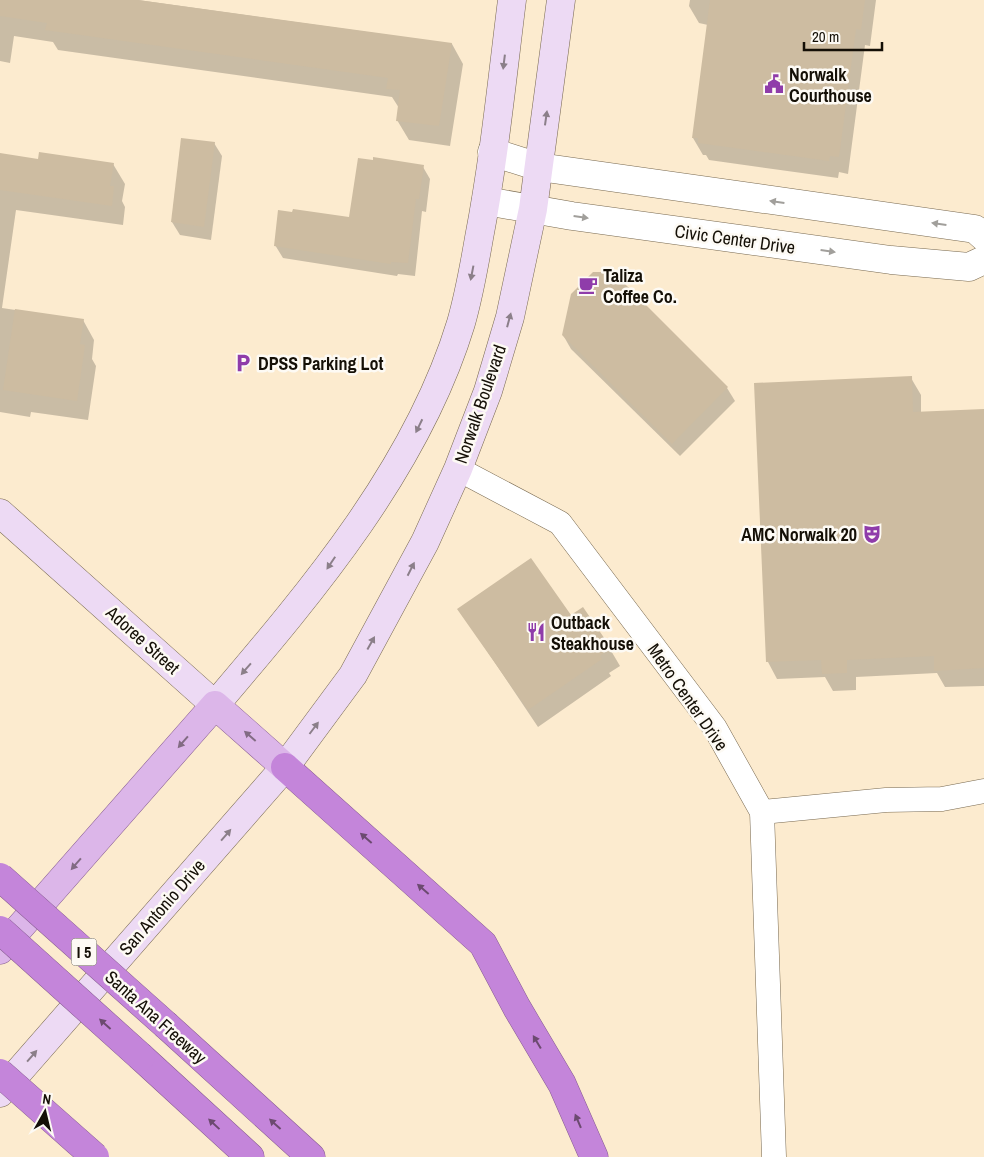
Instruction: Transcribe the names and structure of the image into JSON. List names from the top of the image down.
{
  "streets": {
    "highway": ["I 5", "Santa Ana Freeway"],
    "main road": ["Norwalk Boulevard", "Adoree Street", "San Antonio Drive"],
    "street": ["Civic Center Drive", "Metro Center Drive"]
  },
  "crossings": [
    ["Civic Center Drive", "Norwalk Boulevard"],
    ["Norwalk Boulevard", "Adoree Street"],
    ["Norwalk Boulevard", "Metro Center Drive"],
    ["Norwalk Boulevard", "San Antonio Drive"],
    ["Adoree Street", "San Antonio Drive"]
  ],
  "places": {
    "public building": ["Norwalk Courthouse"],
    "cafe": ["Taliza Coffee Co."],
    "parking": ["DPSS Parking Lot"],
    "theatre": ["AMC Norwalk 20"],
    "restaurant": ["Outback Steakhouse"]
  },
  "scale_bar": "20 m",
  "north": "top"
}
